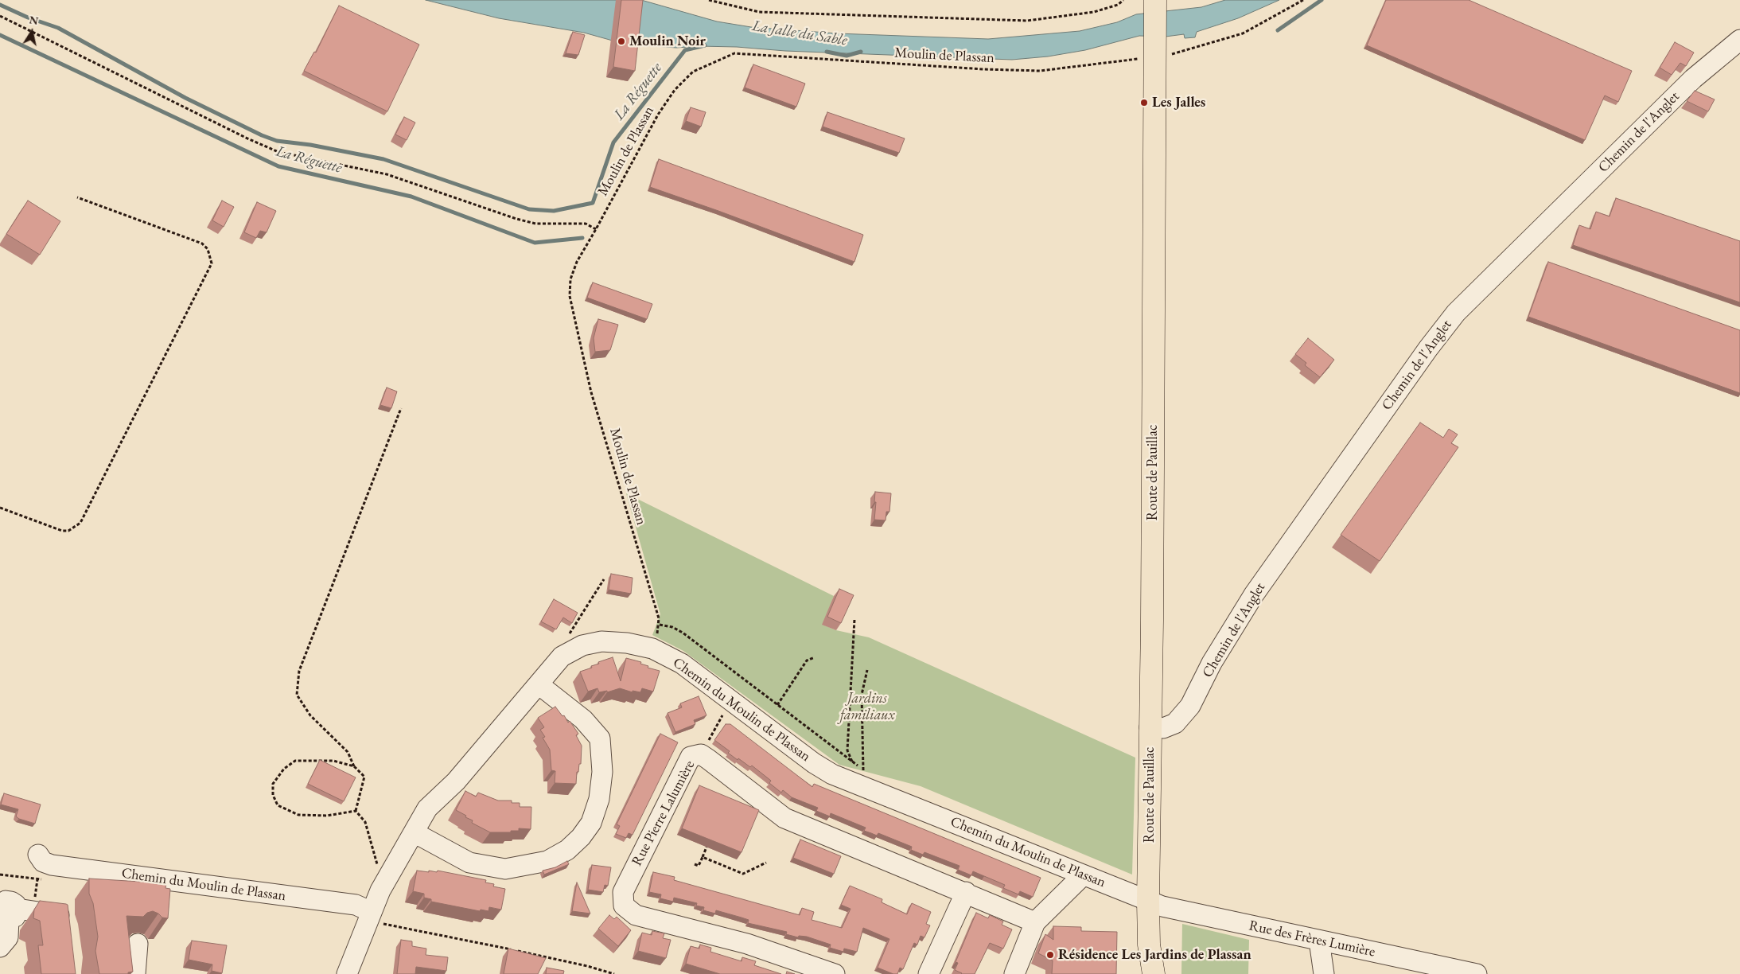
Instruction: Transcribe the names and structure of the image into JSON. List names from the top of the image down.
{
  "streets": {
    "main road": ["Route de Pauillac"],
    "street": [
      "Chemin de l'Anglet",
      "Chemin du Moulin de Plassan",
      "Rue Pierre Lalumière",
      "Rue des Frères Lumière"
    ],
    "path": ["Moulin de Plassan"]
  },
  "crossings": [
    ["Moulin de Plassan", "Route de Pauillac"],
    ["Chemin de l'Anglet", "Route de Pauillac"],
    ["Route de Pauillac", "Chemin du Moulin de Plassan"],
    ["Route de Pauillac", "Rue des Frères Lumière"],
    ["Chemin du Moulin de Plassan", "Rue des Frères Lumière"]
  ],
  "water": ["La Jalle du Sable", "La Réguette"],
  "parks": ["Jardins familiaux"],
  "places": ["Moulin Noir", "Les Jalles", "Résidence Les Jardins de Plassan"],
  "north": "top"
}
